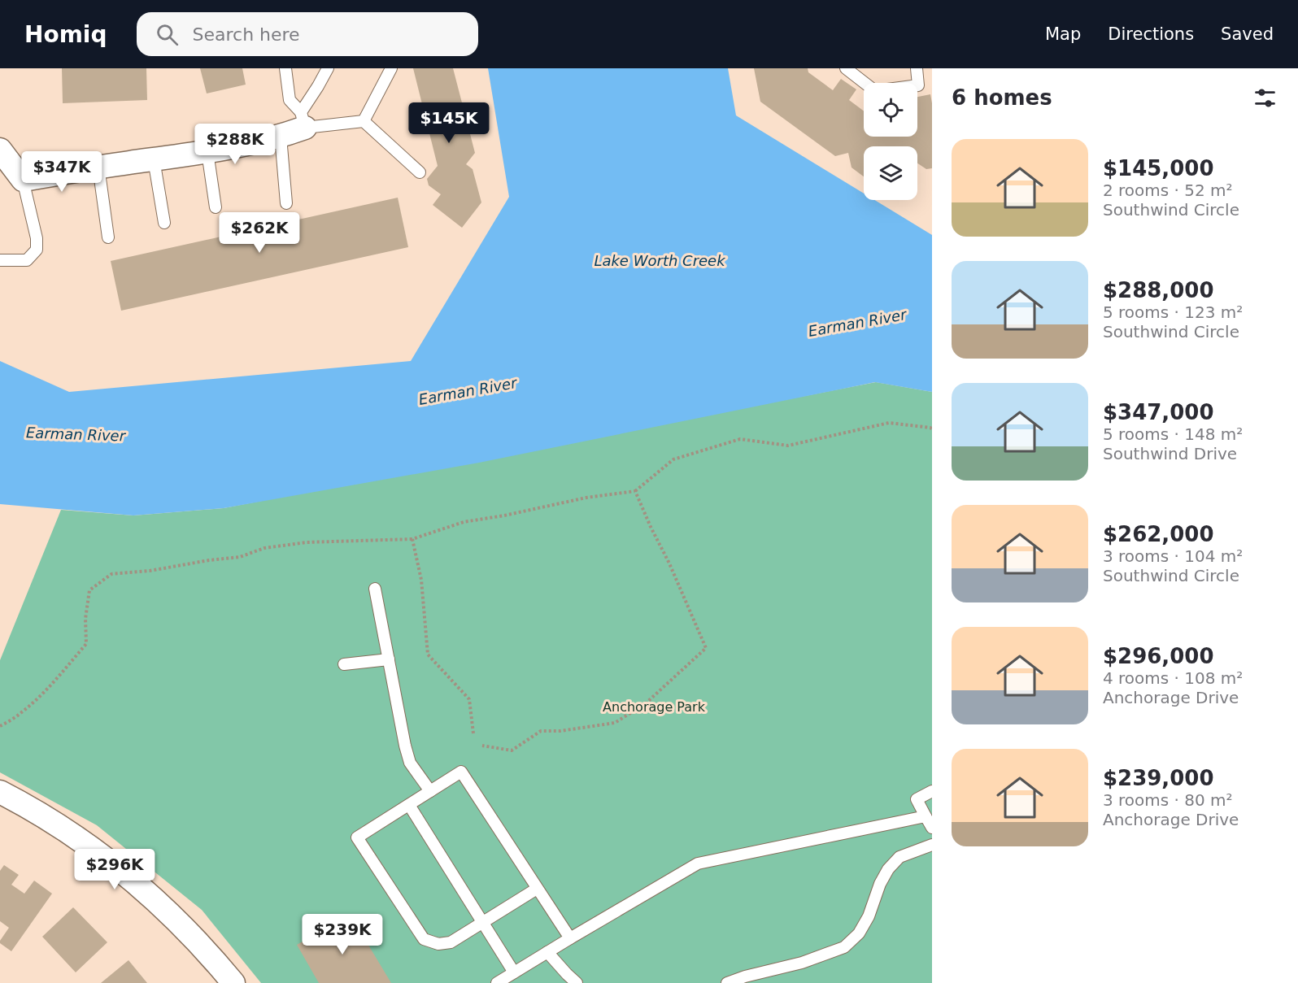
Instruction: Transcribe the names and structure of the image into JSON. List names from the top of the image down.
{
  "water": ["Lake Worth Creek", "Earman River"],
  "parks": ["Anchorage Park"],
  "page": {
    "header": "Homiq",
    "search": "Search here",
    "nav": ["Map", "Directions", "Saved"],
    "heading": "6 homes",
    "price": [
      "$145K",
      "$288K",
      "$347K",
      "$262K",
      "$296K",
      "$239K"
    ],
    "list": [
      {
        "name": "$145,000",
        "note": "2 rooms · 52 m² · Southwind Circle"
      },
      {
        "name": "$288,000",
        "note": "5 rooms · 123 m² · Southwind Circle"
      },
      {
        "name": "$347,000",
        "note": "5 rooms · 148 m² · Southwind Drive"
      },
      {
        "name": "$262,000",
        "note": "3 rooms · 104 m² · Southwind Circle"
      },
      {
        "name": "$296,000",
        "note": "4 rooms · 108 m² · Anchorage Drive"
      },
      {
        "name": "$239,000",
        "note": "3 rooms · 80 m² · Anchorage Drive"
      }
    ]
  }
}
